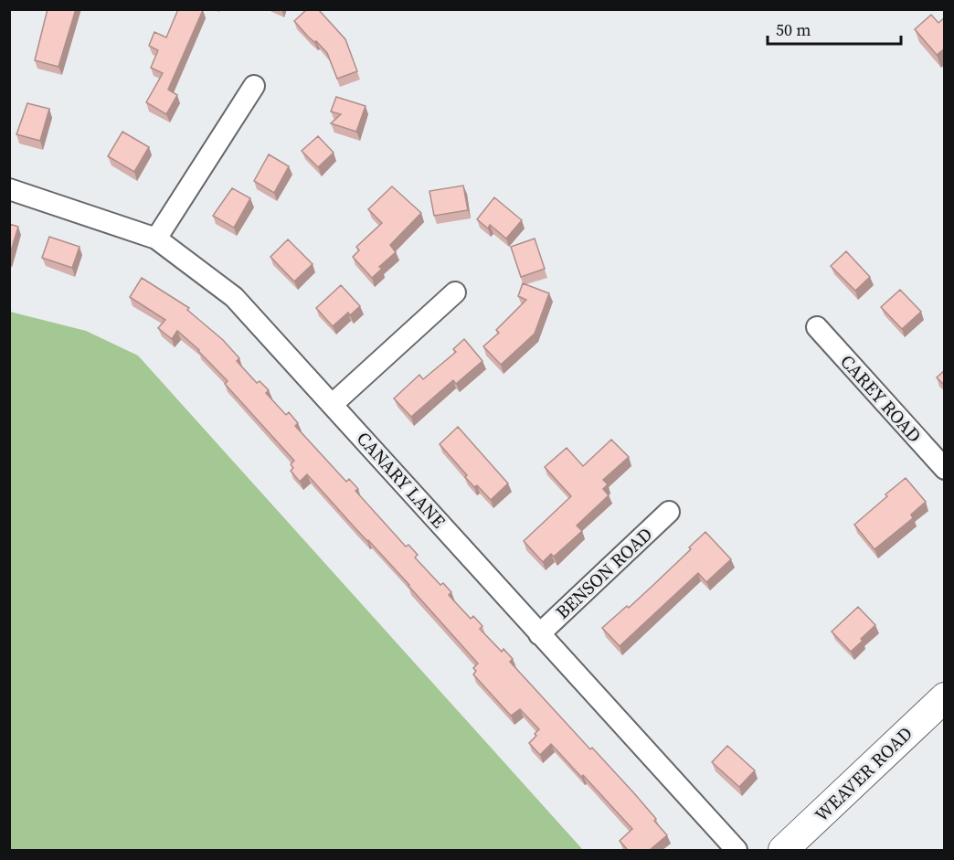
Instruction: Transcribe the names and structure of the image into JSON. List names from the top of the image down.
{
  "streets": {
    "main road": ["WEAVER ROAD"],
    "street": ["CAREY ROAD", "CANARY LANE", "BENSON ROAD"]
  },
  "crossings": [
    ["CANARY LANE", "BENSON ROAD"]
  ],
  "scale_bar": "50 m"
}
